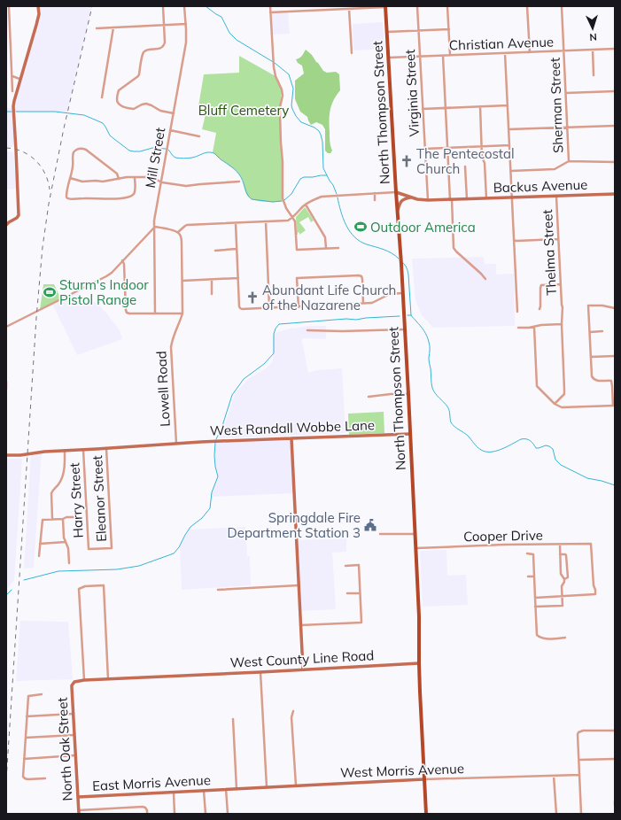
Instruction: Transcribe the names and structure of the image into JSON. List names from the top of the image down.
{
  "streets": {
    "main road": ["North Thompson Street"],
    "street": [
      "Christian Avenue",
      "Virginia Street",
      "Sherman Street",
      "Mill Street",
      "Backus Avenue",
      "Thelma Street",
      "Lowell Road",
      "West Randall Wobbe Lane",
      "Eleanor Street",
      "Harry Street",
      "Cooper Drive",
      "West County Line Road",
      "North Oak Street",
      "West Morris Avenue",
      "East Morris Avenue"
    ]
  },
  "crossings": [
    ["Christian Avenue", "Virginia Street"],
    ["Christian Avenue", "Sherman Street"],
    ["Christian Avenue", "North Thompson Street"],
    ["Virginia Street", "Backus Avenue"],
    ["North Thompson Street", "Backus Avenue"],
    ["North Thompson Street", "West Randall Wobbe Lane"],
    ["North Thompson Street", "Cooper Drive"],
    ["North Thompson Street", "West County Line Road"],
    ["North Thompson Street", "West Morris Avenue"],
    ["Backus Avenue", "Thelma Street"],
    ["Lowell Road", "West Randall Wobbe Lane"],
    ["West Randall Wobbe Lane", "Eleanor Street"],
    ["West Randall Wobbe Lane", "Harry Street"],
    ["Eleanor Street", "Harry Street"],
    ["West County Line Road", "North Oak Street"],
    ["North Oak Street", "East Morris Avenue"],
    ["West Morris Avenue", "East Morris Avenue"]
  ],
  "parks": ["Bluff Cemetery"],
  "places": {
    "church": ["The Pentecostal Church", "Abundant Life Church of the Nazarene"],
    "sports": ["Outdoor America", "Sturm's Indoor Pistol Range"],
    "public building": ["Springdale Fire Department Station 3"]
  },
  "north": "bottom"
}
